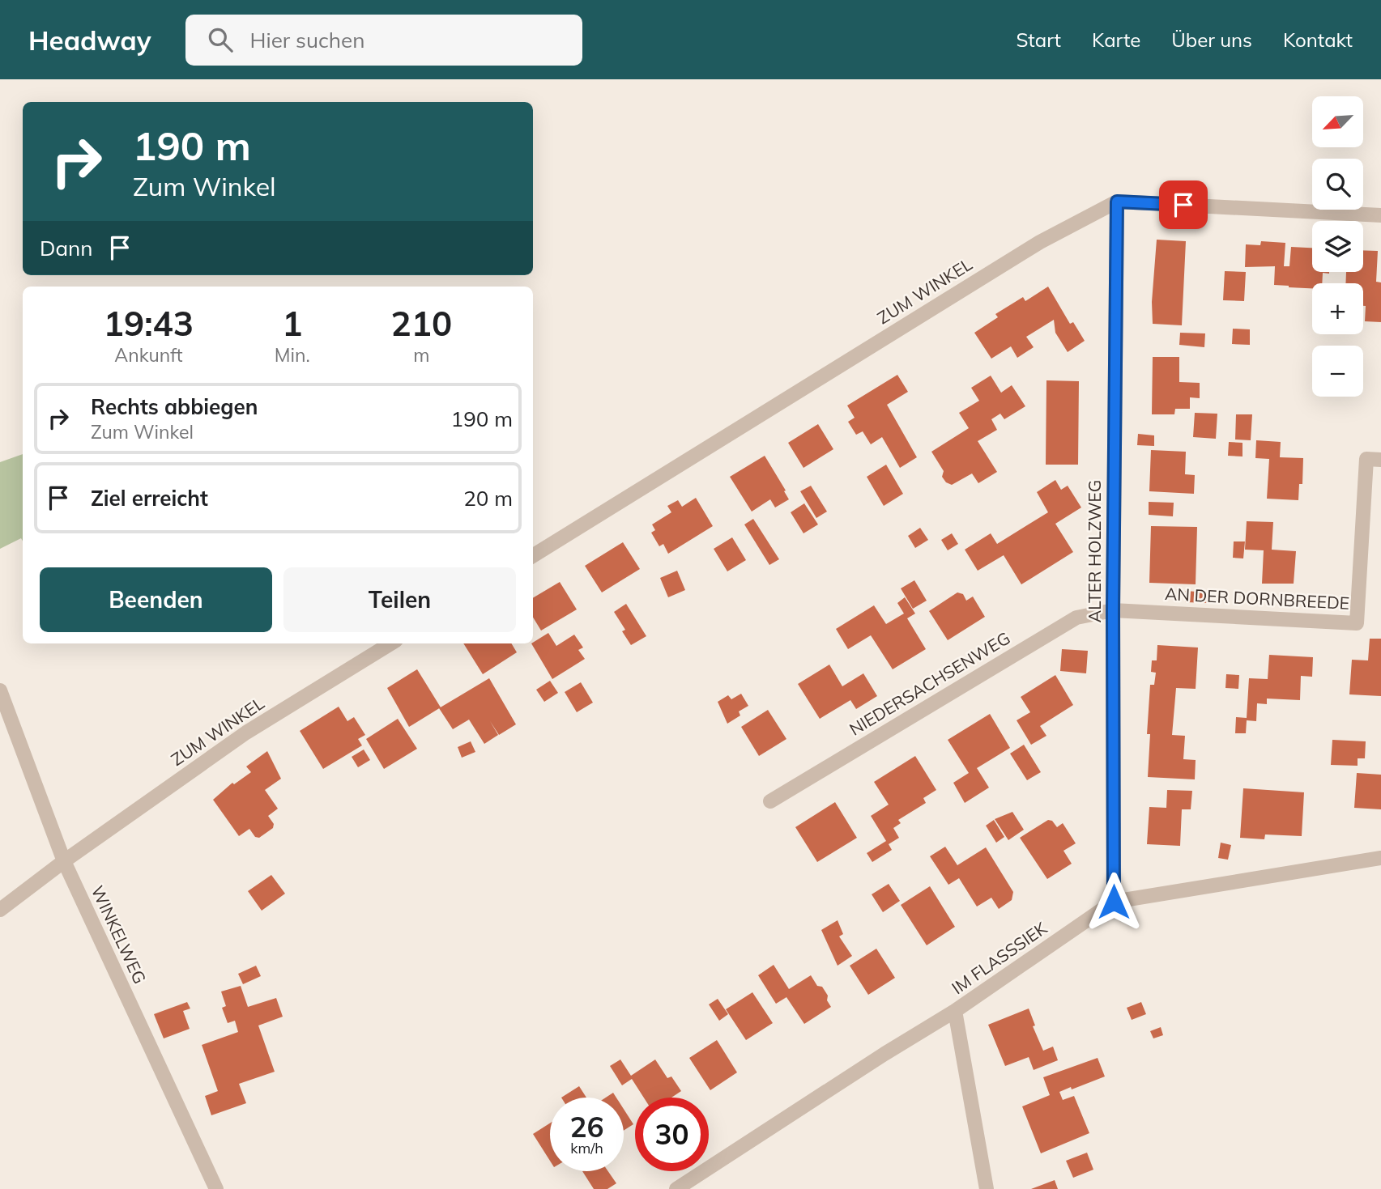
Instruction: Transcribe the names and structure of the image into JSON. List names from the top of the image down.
{
  "streets": {
    "street": [
      "ZUM WINKEL",
      "ALTER HOLZWEG",
      "AN DER DORNBREEDE",
      "NIEDERSACHSENWEG",
      "WINKELWEG",
      "IM FLASSSIEK"
    ]
  },
  "crossings": [
    ["ZUM WINKEL", "ALTER HOLZWEG"],
    ["ZUM WINKEL", "WINKELWEG"],
    ["ALTER HOLZWEG", "AN DER DORNBREEDE"],
    ["ALTER HOLZWEG", "NIEDERSACHSENWEG"],
    ["ALTER HOLZWEG", "IM FLASSSIEK"],
    ["AN DER DORNBREEDE", "NIEDERSACHSENWEG"]
  ],
  "north": "bottom left",
  "page": {
    "header": "Headway",
    "search": "Hier suchen",
    "nav": [
      "Start",
      "Karte",
      "Über uns",
      "Kontakt"
    ],
    "map_buttons": ["+", "−"],
    "turn": ["190 m", "Zum Winkel"],
    "then": "Dann",
    "eta": [
      "19:43",
      "Ankunft",
      "1",
      "Min.",
      "210",
      "m"
    ],
    "list": [
      {
        "name": "Rechts abbiegen",
        "note": "Zum Winkel",
        "value": "190 m"
      },
      {
        "name": "Ziel erreicht",
        "value": "20 m"
      }
    ],
    "buttons": ["Beenden", "Teilen"],
    "speed": "26 km/h",
    "limit": "30"
  }
}
